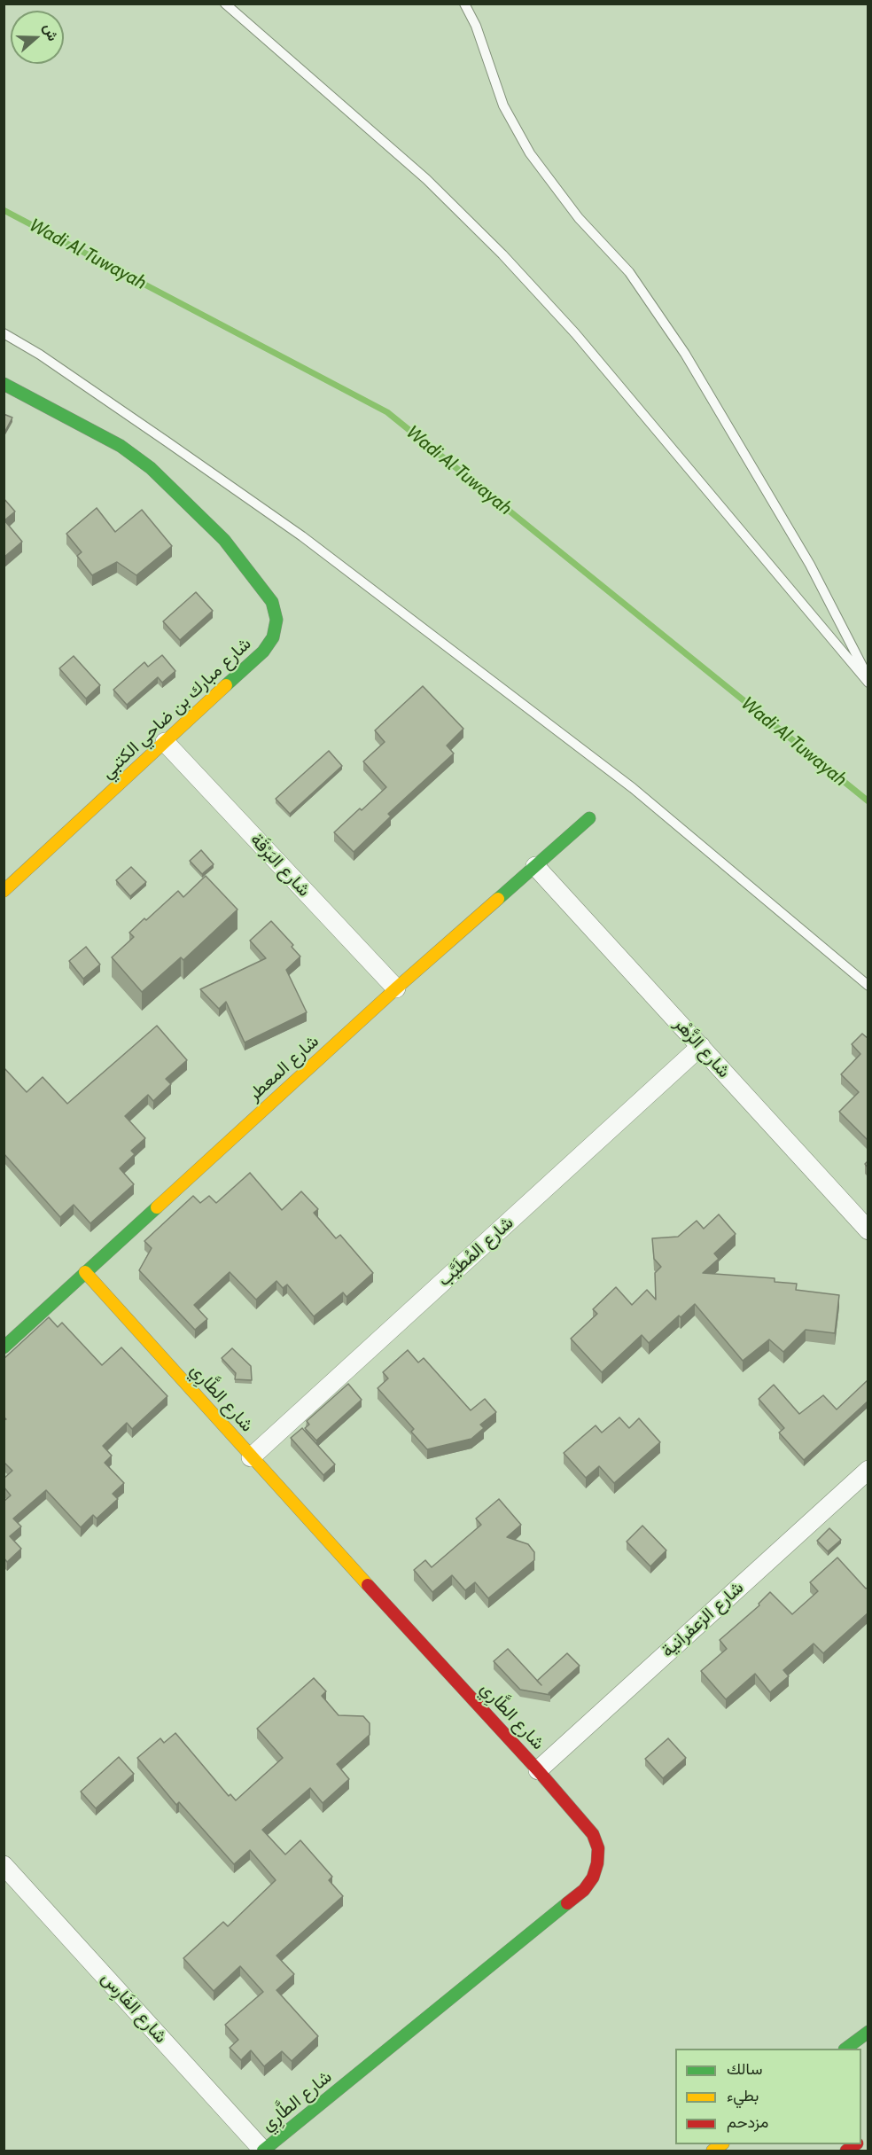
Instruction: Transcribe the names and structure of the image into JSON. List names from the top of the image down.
{
  "streets": {
    "street": [
      "شارع مبارك بن ضاحي الكتبي",
      "شارع البَرْقَة",
      "شارع الزَّهْر",
      "شارع المعطر",
      "شارع المُطَيَّب",
      "شارع الطَّارِي",
      "شارع الزعفرانية",
      "شارع الفَارِس"
    ]
  },
  "crossings": [
    ["شارع مبارك بن ضاحي الكتبي", "شارع البَرْقَة"],
    ["شارع البَرْقَة", "شارع المعطر"],
    ["شارع الزَّهْر", "شارع المعطر"],
    ["شارع الزَّهْر", "شارع المُطَيَّب"],
    ["شارع المعطر", "شارع الطَّارِي"],
    ["شارع المُطَيَّب", "شارع الطَّارِي"],
    ["شارع الطَّارِي", "شارع الزعفرانية"],
    ["شارع الطَّارِي", "شارع الفَارِس"]
  ],
  "water": ["Wadi Al Tuwayah"],
  "legend": ["سالك", "بطيء", "مزدحم"],
  "north": "right"
}
